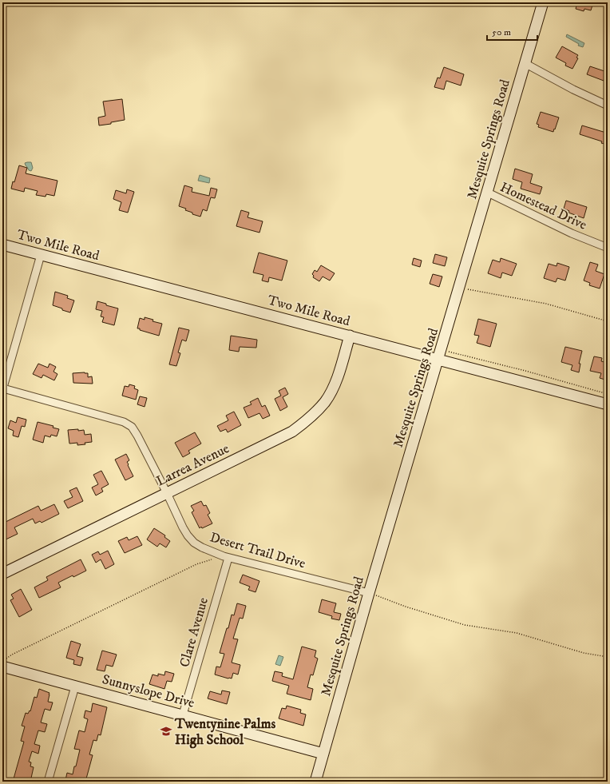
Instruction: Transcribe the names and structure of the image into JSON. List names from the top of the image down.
{
  "streets": {
    "street": [
      "Mesquite Springs Road",
      "Homestead Drive",
      "Two Mile Road",
      "Larrea Avenue",
      "Desert Trail Drive",
      "Clare Avenue",
      "Sunnyslope Drive"
    ]
  },
  "crossings": [
    ["Mesquite Springs Road", "Homestead Drive"],
    ["Mesquite Springs Road", "Two Mile Road"],
    ["Mesquite Springs Road", "Desert Trail Drive"],
    ["Mesquite Springs Road", "Sunnyslope Drive"],
    ["Two Mile Road", "Larrea Avenue"],
    ["Larrea Avenue", "Desert Trail Drive"],
    ["Desert Trail Drive", "Clare Avenue"],
    ["Clare Avenue", "Sunnyslope Drive"]
  ],
  "places": {
    "school or university": ["Twentynine Palms High School"]
  },
  "scale_bar": "50 m"
}
